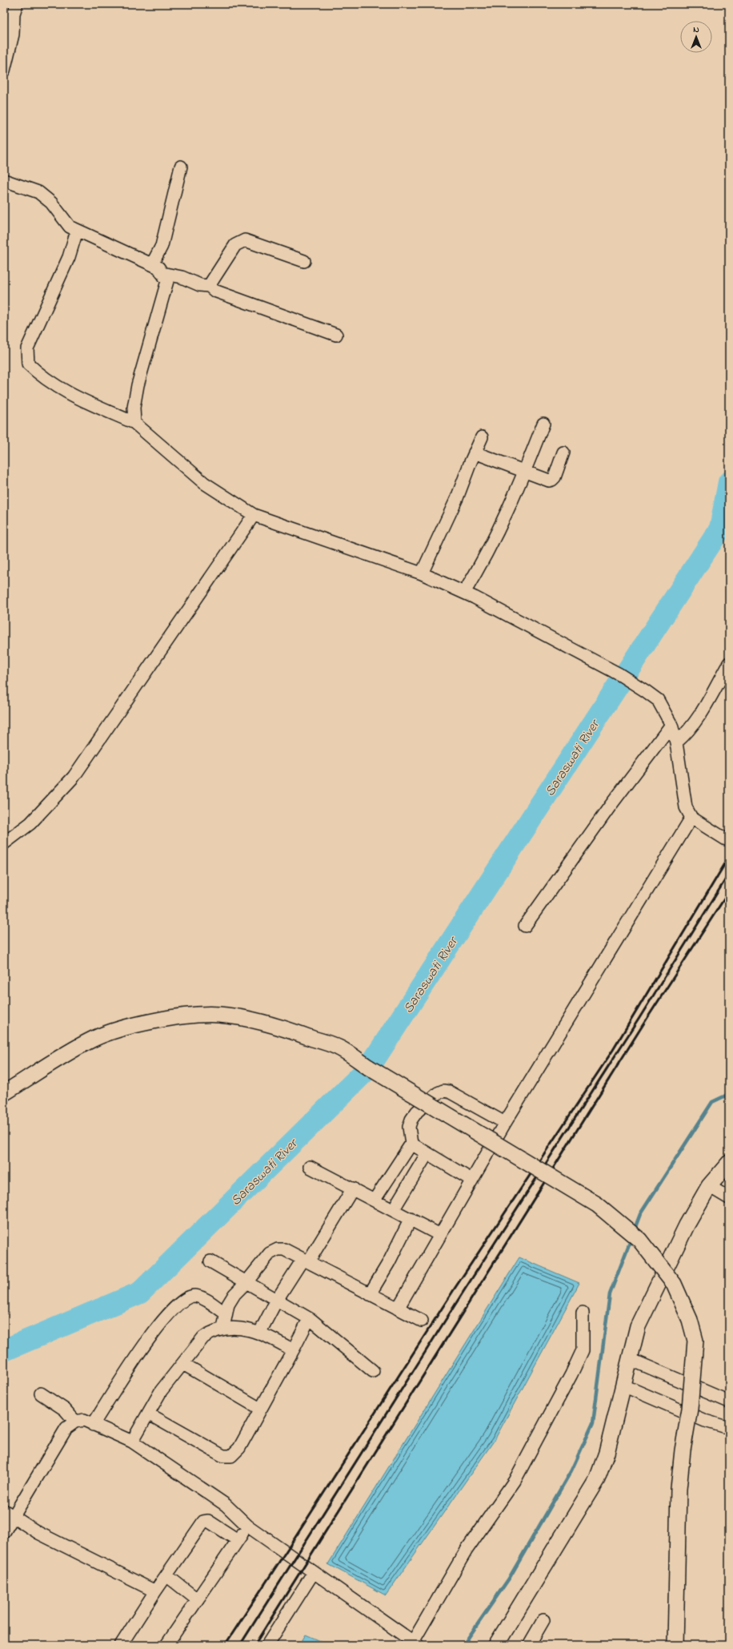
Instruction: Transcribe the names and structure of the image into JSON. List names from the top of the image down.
{
  "water": ["Saraswati River"],
  "north": "top"
}
